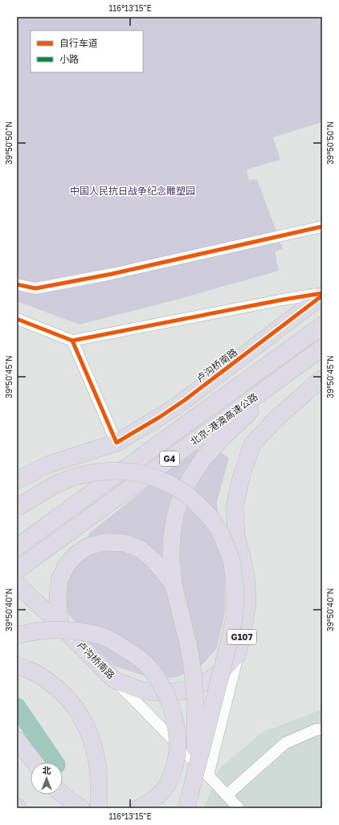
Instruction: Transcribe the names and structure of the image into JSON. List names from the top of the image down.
{
  "streets": {
    "highway": [
      "卢沟桥南路",
      "北京-港澳高速公路",
      "G4",
      "G107"
    ]
  },
  "crossings": [
    ["卢沟桥南路", "G107"]
  ],
  "parks": ["中国人民抗日战争纪念雕塑园"],
  "legend": ["自行车道", "小路"],
  "north": "top",
  "coordinates": [
    "116°13'15\"E",
    "39°50'50\"N",
    "39°50'45\"N",
    "39°50'40\"N"
  ]
}
